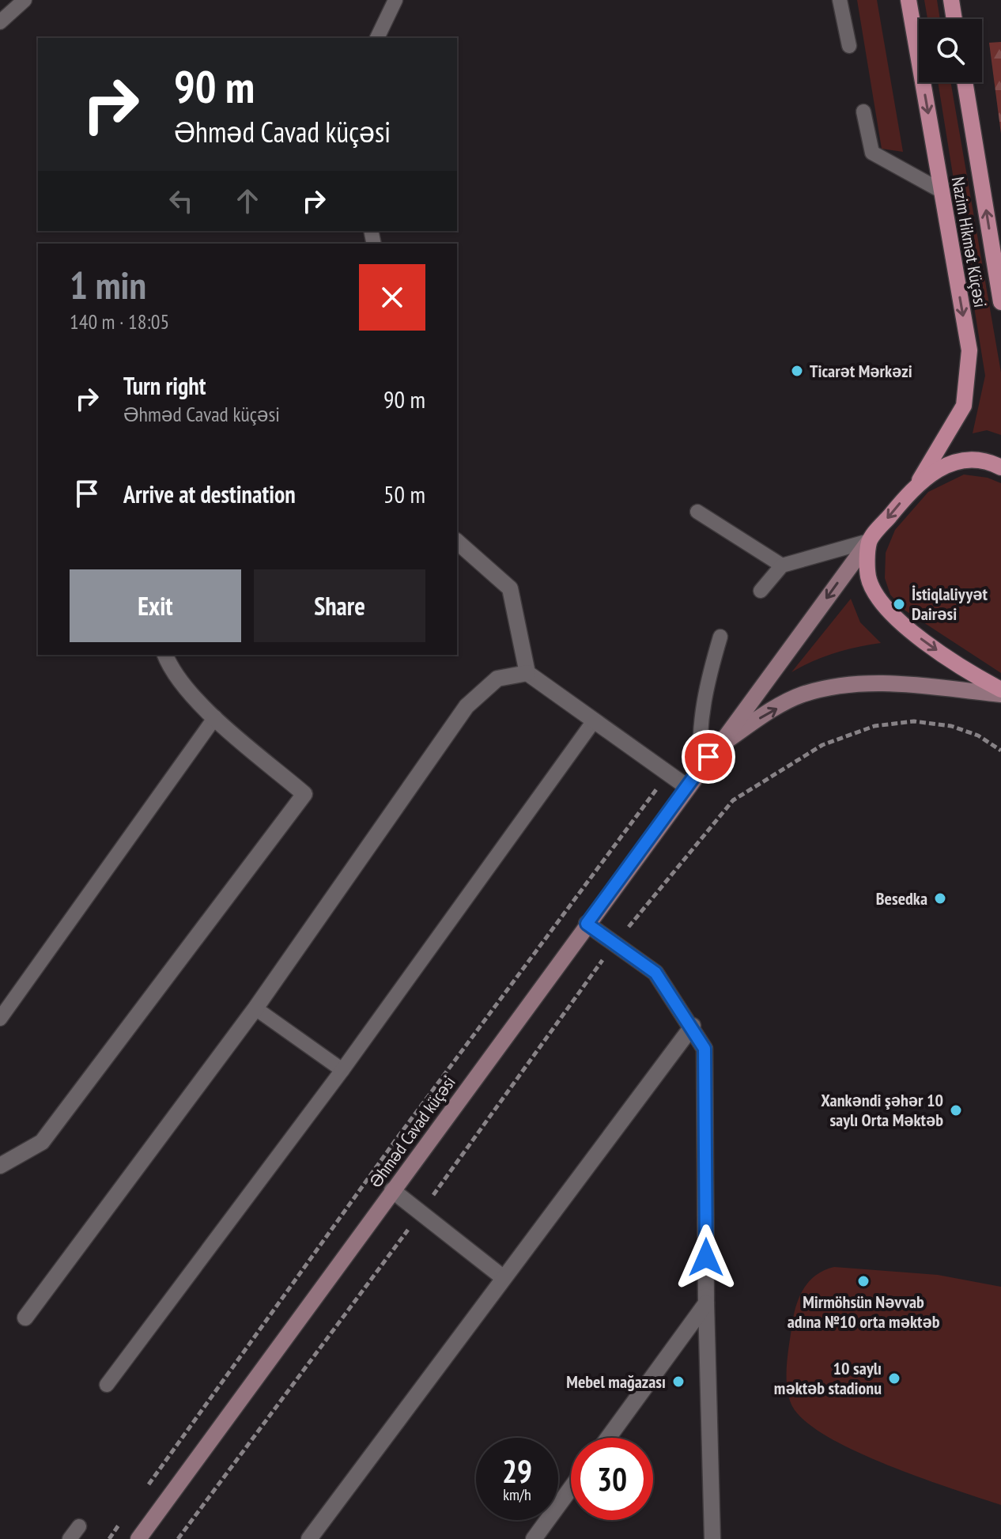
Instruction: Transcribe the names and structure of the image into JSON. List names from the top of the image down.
{
  "streets": {
    "main road": ["Nazim Hikmət Küçəsi"],
    "street": ["Əhməd Cavad küçəsi"]
  },
  "places": [
    "Ticarət Mərkəzi",
    "İstiqlaliyyət Dairəsi",
    "Besedka",
    "Xankəndi şəhər 10 saylı Orta Məktəb",
    "Mirmöhsün Nəvvab adına №10 orta məktəb",
    "10 saylı məktəb stadionu",
    "Mebel mağazası"
  ],
  "page": {
    "turn": ["90 m", "Əhməd Cavad küçəsi"],
    "heading": ["1 min", "140 m · 18:05"],
    "list": [
      {
        "name": "Turn right",
        "note": "Əhməd Cavad küçəsi",
        "value": "90 m"
      },
      {
        "name": "Arrive at destination",
        "value": "50 m"
      }
    ],
    "buttons": ["Exit", "Share"],
    "speed": "29 km/h",
    "limit": "30"
  }
}
